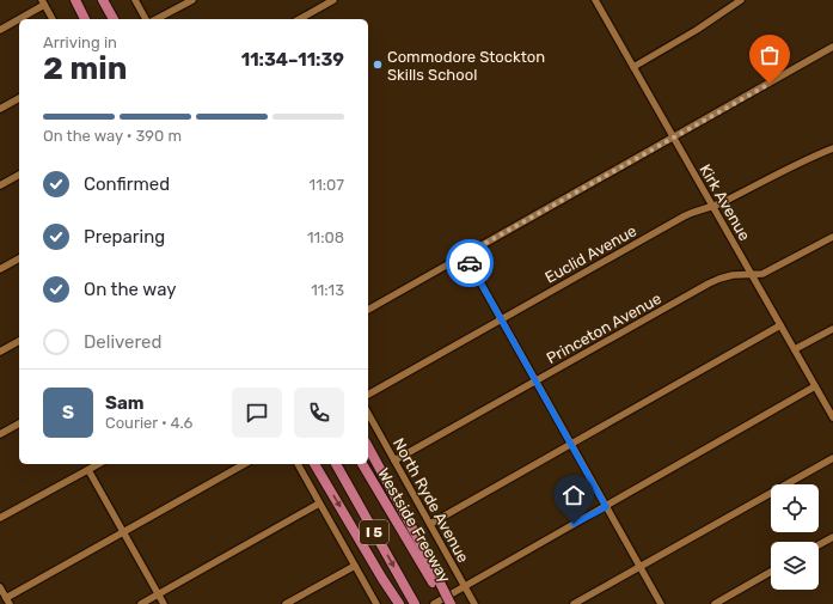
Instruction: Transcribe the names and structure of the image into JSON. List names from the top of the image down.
{
  "streets": {
    "highway": ["Westside Freeway", "I 5"],
    "street": [
      "Kirk Avenue",
      "Euclid Avenue",
      "Princeton Avenue",
      "North Ryde Avenue"
    ]
  },
  "crossings": [
    ["Kirk Avenue", "Euclid Avenue"],
    ["Kirk Avenue", "Princeton Avenue"],
    ["Princeton Avenue", "North Ryde Avenue"]
  ],
  "places": ["Commodore Stockton Skills School"],
  "page": {
    "heading": ["2 min", "Arriving in", "11:34–11:39"],
    "panel": ["Sam", "Courier · 4.6"],
    "bar": "On the way · 390 m",
    "list": [
      ["Confirmed", "11:07"],
      ["Preparing", "11:08"],
      ["On the way", "11:13"],
      "Delivered"
    ],
    "round": "S"
  }
}
